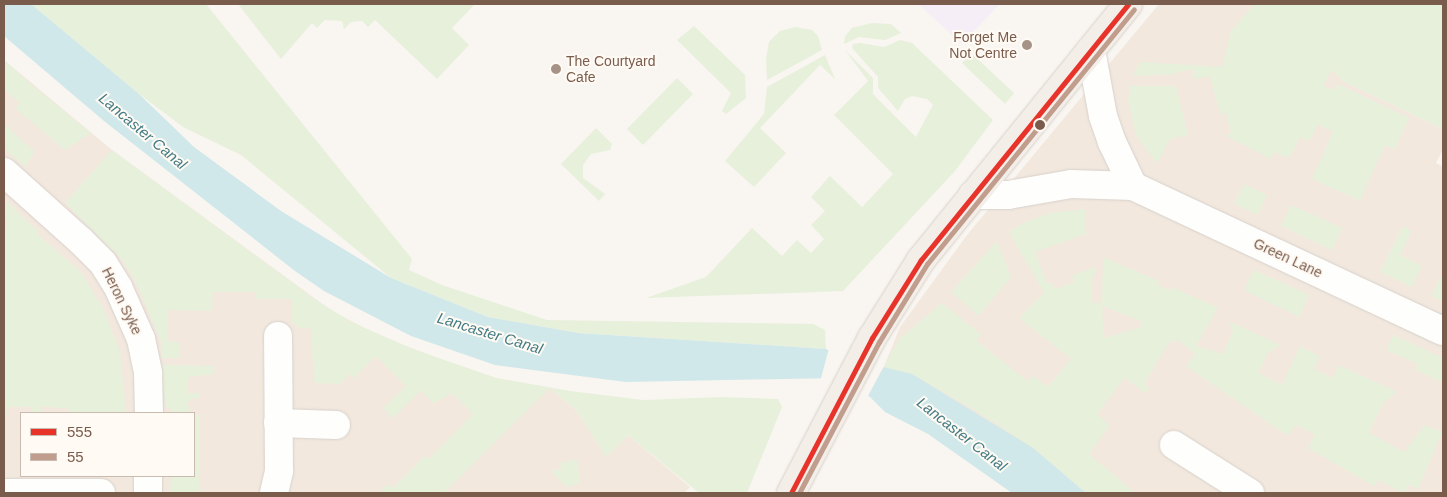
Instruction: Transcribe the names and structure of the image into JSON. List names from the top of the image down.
{
  "streets": {
    "street": ["Green Lane", "Heron Syke"]
  },
  "water": ["Lancaster Canal"],
  "places": ["Forget Me Not Centre", "The Courtyard Cafe"],
  "lines": ["transit line 555", "transit line 55"],
  "legend": ["555", "55"]
}
